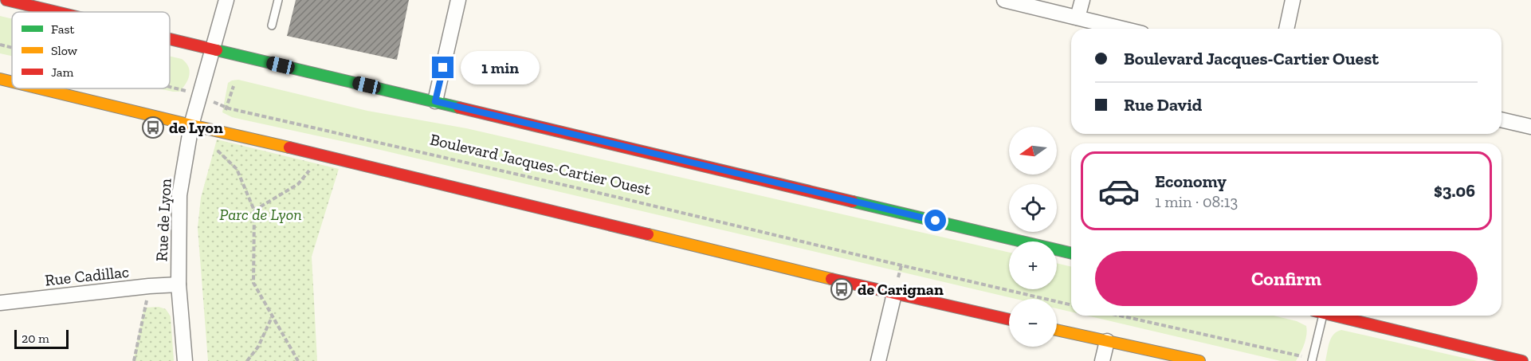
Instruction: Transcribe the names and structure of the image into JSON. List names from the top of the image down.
{
  "streets": {
    "street": ["Rue de Lyon", "Rue Cadillac"],
    "path": ["Boulevard Jacques-Cartier Ouest"]
  },
  "crossings": [
    ["Boulevard Jacques-Cartier Ouest", "Rue de Lyon"],
    ["Rue de Lyon", "Rue Cadillac"]
  ],
  "parks": ["Parc de Lyon"],
  "places": {
    "bus stop": ["de Lyon", "de Carignan"]
  },
  "legend": ["Fast", "Slow", "Jam"],
  "scale_bar": "20 m",
  "north": "left",
  "page": {
    "banner": ["Boulevard Jacques-Cartier Ouest", "Rue David"],
    "bubble": "1 min",
    "map_buttons": ["+", "−"],
    "list": [
      {
        "name": "Economy",
        "note": "1 min · 08:13",
        "value": "$3.06"
      }
    ],
    "buttons": "Confirm",
    "scale": "20 m"
  }
}
